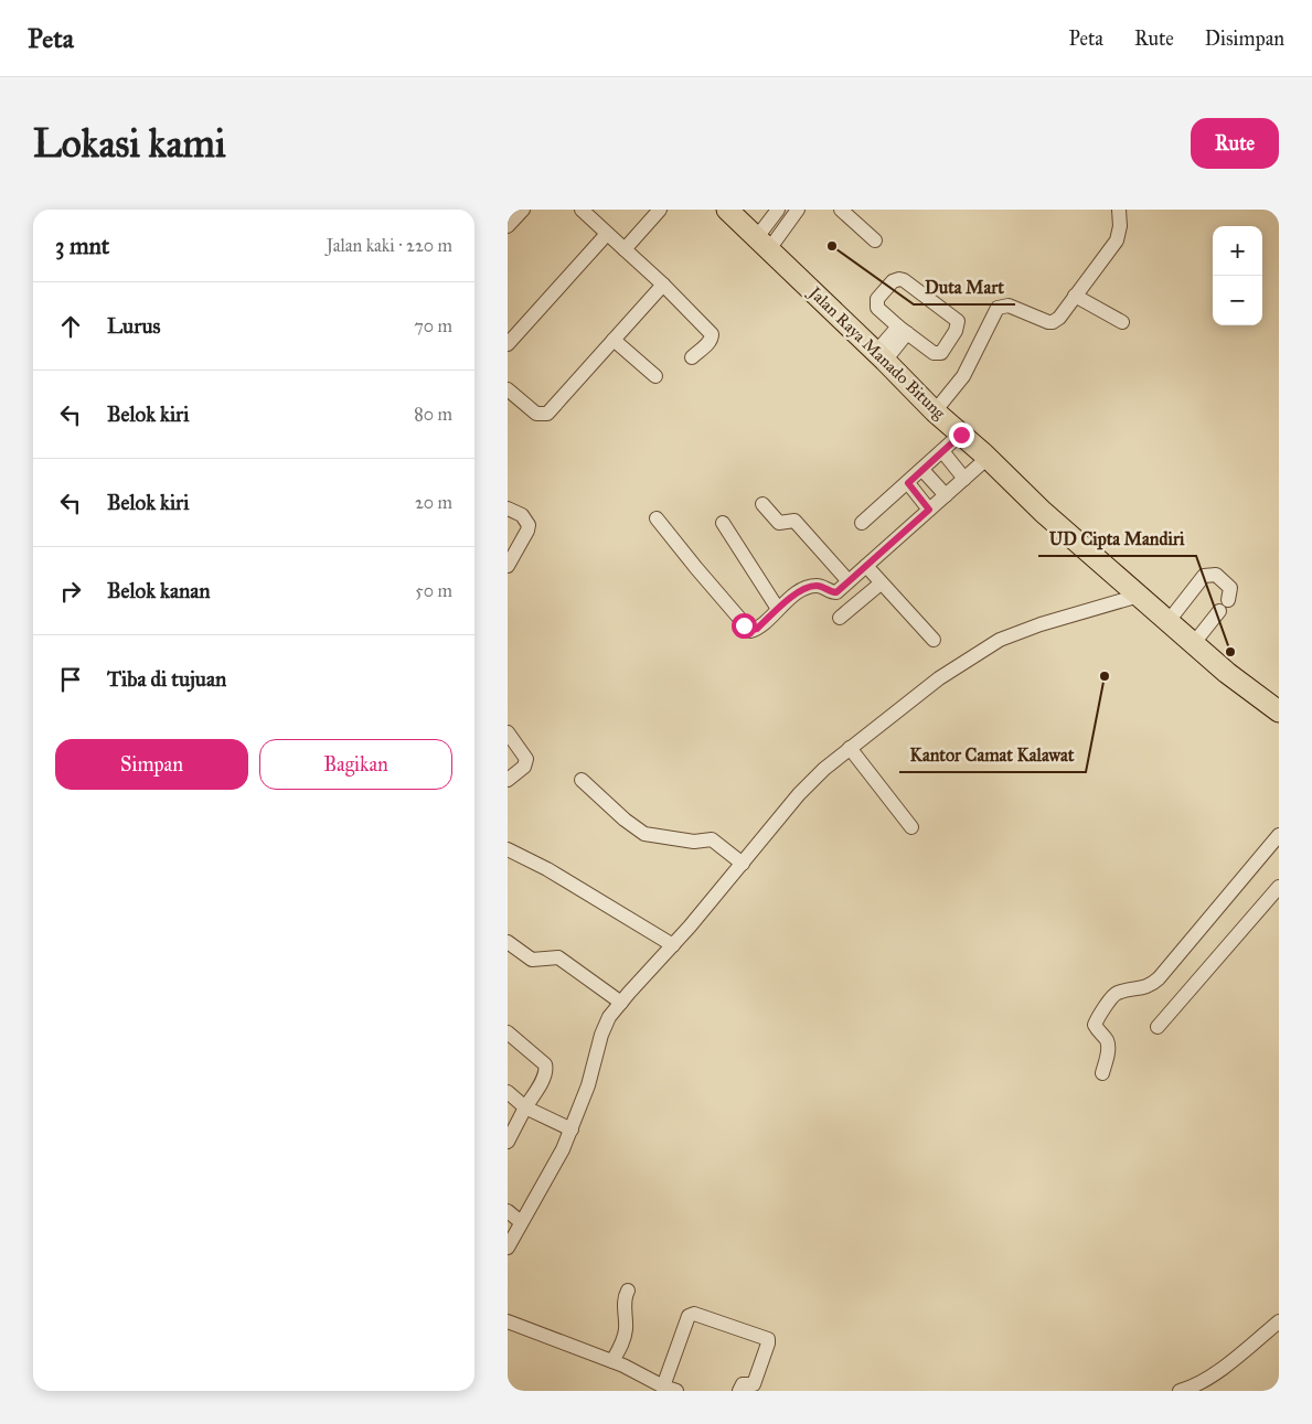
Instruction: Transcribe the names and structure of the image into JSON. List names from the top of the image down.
{
  "streets": {
    "highway": ["Jalan Raya Manado Bitung"]
  },
  "places": ["Duta Mart", "UD Cipta Mandiri", "Kantor Camat Kalawat"],
  "page": {
    "header": "Peta",
    "nav": ["Peta", "Rute", "Disimpan"],
    "buttons": [
      "Rute",
      ["Simpan", "Bagikan"]
    ],
    "title": "Lokasi kami",
    "heading": ["3 mnt", "Jalan kaki · 220 m"],
    "map_buttons": ["+", "−"],
    "list": [
      ["Lurus", "70 m"],
      ["Belok kiri", "80 m"],
      ["Belok kiri", "20 m"],
      ["Belok kanan", "50 m"],
      "Tiba di tujuan"
    ]
  }
}
